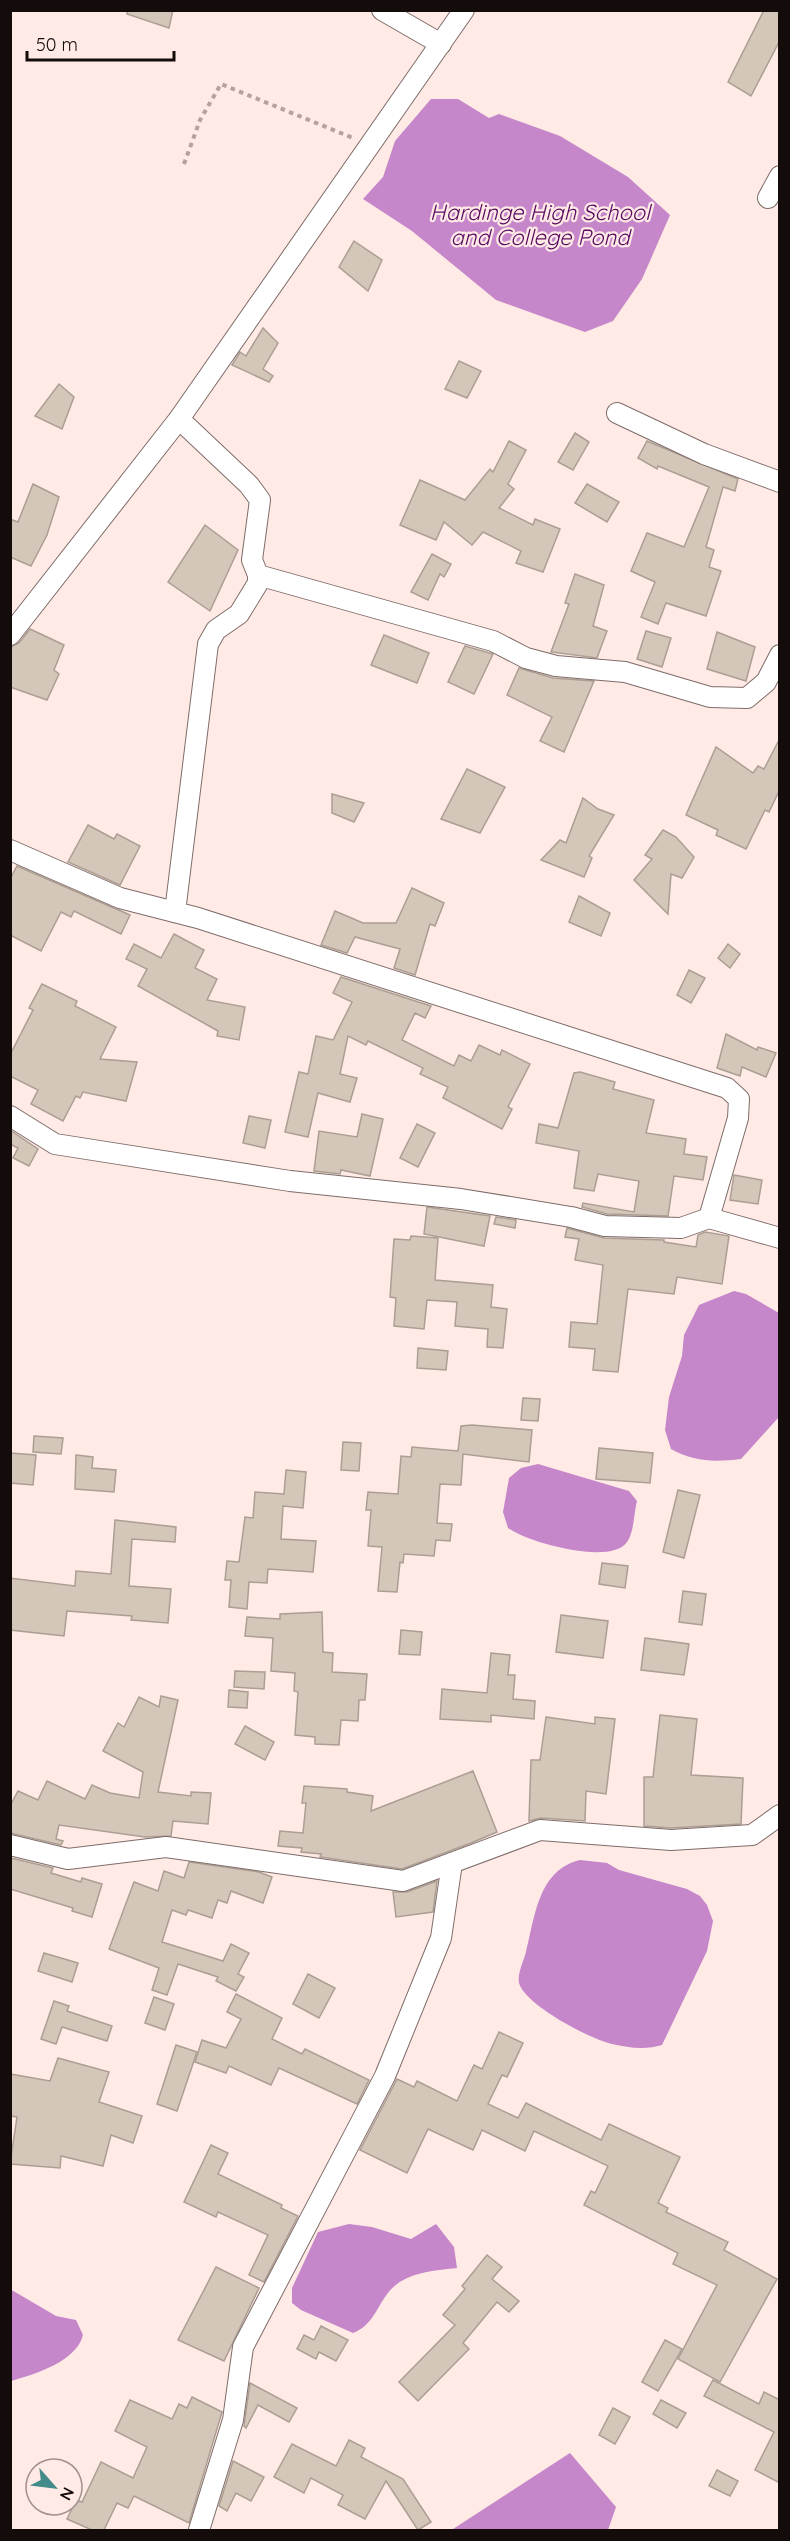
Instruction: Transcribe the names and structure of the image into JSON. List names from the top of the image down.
{
  "water": ["Hardinge High School and College Pond"],
  "scale_bar": "50 m",
  "north": "bottom right"
}
